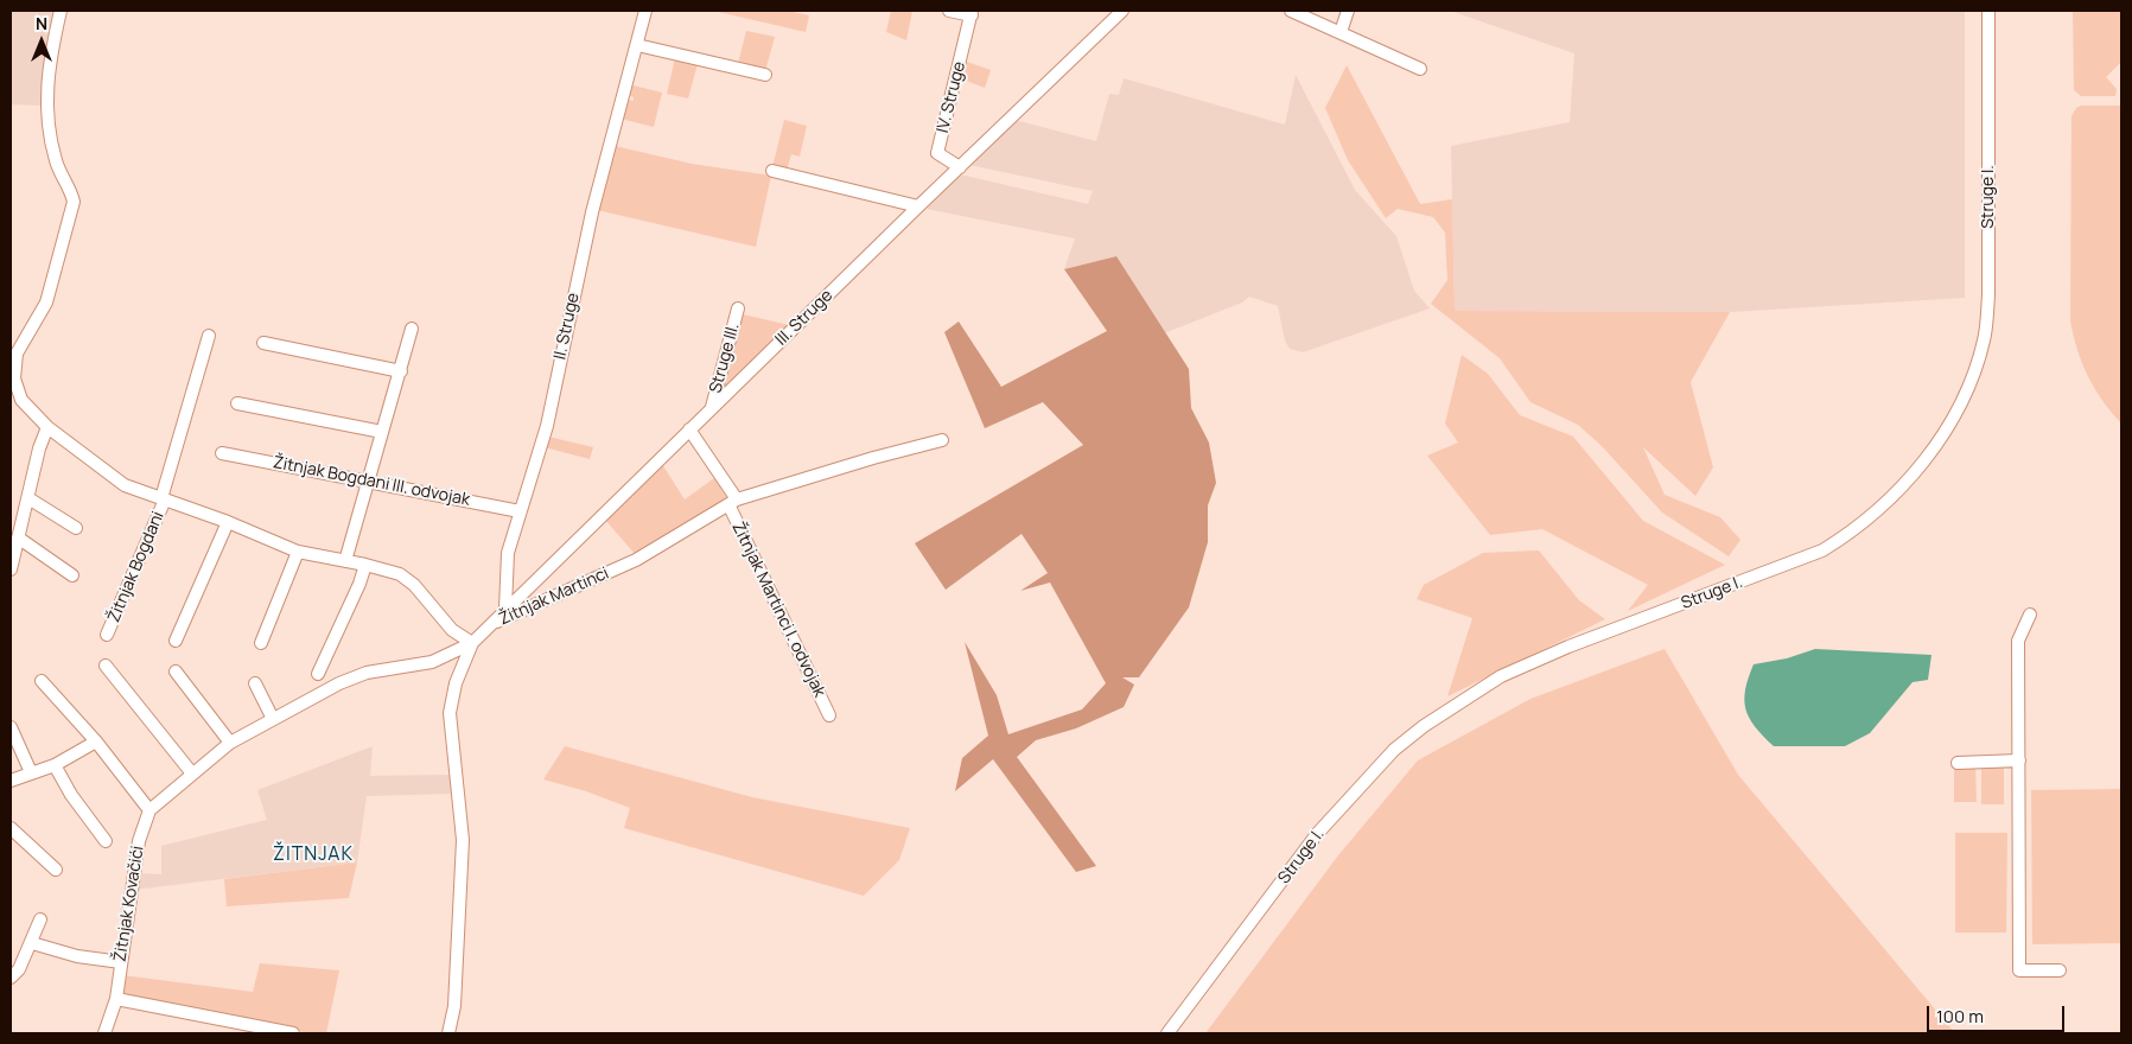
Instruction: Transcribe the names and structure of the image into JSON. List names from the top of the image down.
{
  "streets": {
    "street": [
      "IV. Struge",
      "Struge I.",
      "III. Struge",
      "II. Struge",
      "Struge III.",
      "Žitnjak Bogdani III. odvojak",
      "Žitnjak Bogdani",
      "Žitnjak Martinci",
      "Žitnjak Martinci I. odvojak",
      "Žitnjak Kovačići"
    ]
  },
  "crossings": [
    ["IV. Struge", "III. Struge"],
    ["III. Struge", "II. Struge"],
    ["III. Struge", "Struge III."],
    ["III. Struge", "Žitnjak Martinci"],
    ["II. Struge", "Žitnjak Bogdani III. odvojak"],
    ["Žitnjak Bogdani", "Žitnjak Martinci"],
    ["Žitnjak Martinci", "Žitnjak Martinci I. odvojak"]
  ],
  "districts": ["ŽITNJAK"],
  "scale_bar": "100 m",
  "north": "top"
}
